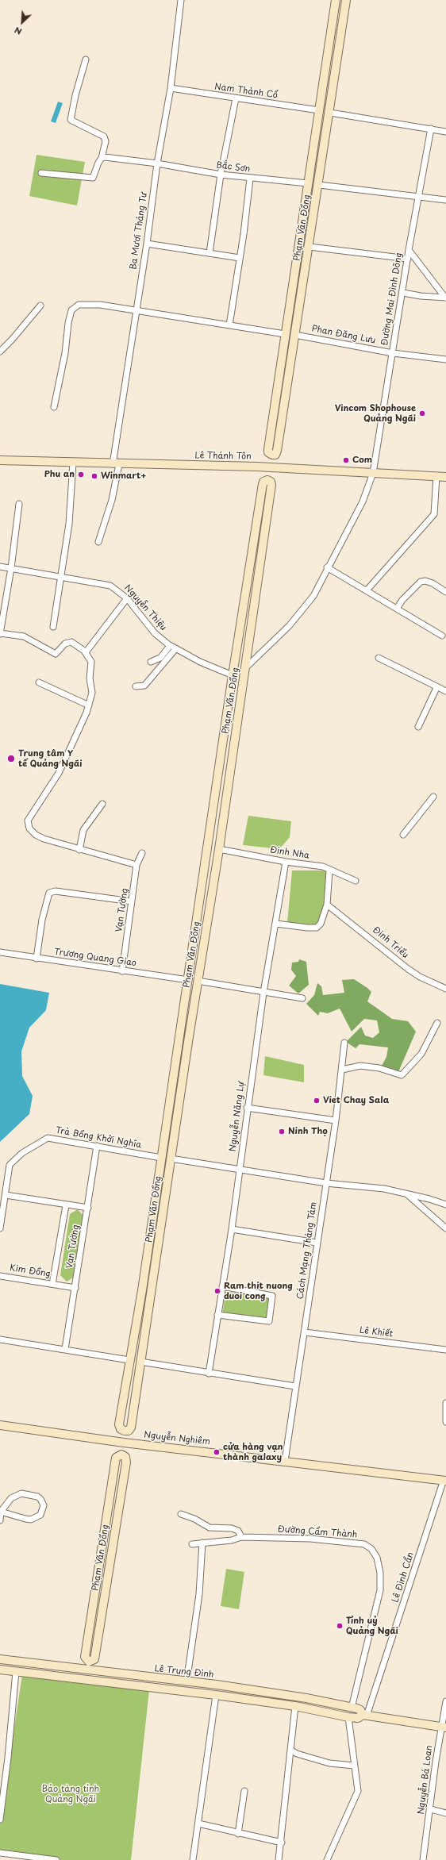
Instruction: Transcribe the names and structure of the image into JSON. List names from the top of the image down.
{
  "streets": {
    "street": [
      "Nam Thành Cổ",
      "Bắc Sơn",
      "Phạm Văn Đồng",
      "Ba Mươi Tháng Tư",
      "Đường Mai Đình Dõng",
      "Phan Đăng Lưu",
      "Lê Thánh Tôn",
      "Nguyễn Thiệu",
      "Đinh Nha",
      "Vạn Tường",
      "Đinh Triều",
      "Trương Quang Giao",
      "Nguyễn Năng Lự",
      "Trà Bồng Khởi Nghĩa",
      "Cách Mạng Tháng Tám",
      "Kim Đồng",
      "Lê Khiết",
      "Nguyễn Nghiêm",
      "Đường Cẩm Thành",
      "Lê Đình Cẩn",
      "Lê Trung Đình",
      "Nguyễn Bá Loan"
    ]
  },
  "crossings": [
    ["Nam Thành Cổ", "Phạm Văn Đồng"],
    ["Nam Thành Cổ", "Ba Mươi Tháng Tư"],
    ["Bắc Sơn", "Phạm Văn Đồng"],
    ["Bắc Sơn", "Ba Mươi Tháng Tư"],
    ["Phạm Văn Đồng", "Đường Mai Đình Dõng"],
    ["Phạm Văn Đồng", "Phan Đăng Lưu"],
    ["Phạm Văn Đồng", "Lê Thánh Tôn"],
    ["Phạm Văn Đồng", "Nguyễn Thiệu"],
    ["Phạm Văn Đồng", "Đinh Nha"],
    ["Phạm Văn Đồng", "Trương Quang Giao"],
    ["Phạm Văn Đồng", "Trà Bồng Khởi Nghĩa"],
    ["Phạm Văn Đồng", "Nguyễn Nghiêm"],
    ["Phạm Văn Đồng", "Lê Trung Đình"],
    ["Ba Mươi Tháng Tư", "Lê Thánh Tôn"],
    ["Đường Mai Đình Dõng", "Phan Đăng Lưu"],
    ["Đường Mai Đình Dõng", "Lê Thánh Tôn"],
    ["Đinh Nha", "Nguyễn Năng Lự"],
    ["Vạn Tường", "Trương Quang Giao"],
    ["Vạn Tường", "Trà Bồng Khởi Nghĩa"],
    ["Vạn Tường", "Kim Đồng"],
    ["Cách Mạng Tháng Tám", "Lê Khiết"],
    ["Cách Mạng Tháng Tám", "Nguyễn Nghiêm"],
    ["Nguyễn Nghiêm", "Lê Đình Cẩn"],
    ["Đường Cẩm Thành", "Lê Trung Đình"],
    ["Lê Đình Cẩn", "Lê Trung Đình"],
    ["Lê Trung Đình", "Nguyễn Bá Loan"]
  ],
  "parks": ["Bảo tàng tỉnh Quảng Ngãi"],
  "places": [
    "Vincom Shophouse Quảng Ngãi",
    "Com",
    "Phu an",
    "Winmart+",
    "Trung tâm Y tế Quảng Ngãi",
    "Viet Chay Sala",
    "Ninh Thọ",
    "Ram thit nuong duoi cong",
    "cửa hàng vạn thành galaxy",
    "Tỉnh uỷ Quảng Ngãi"
  ],
  "north": "bottom left"
}
